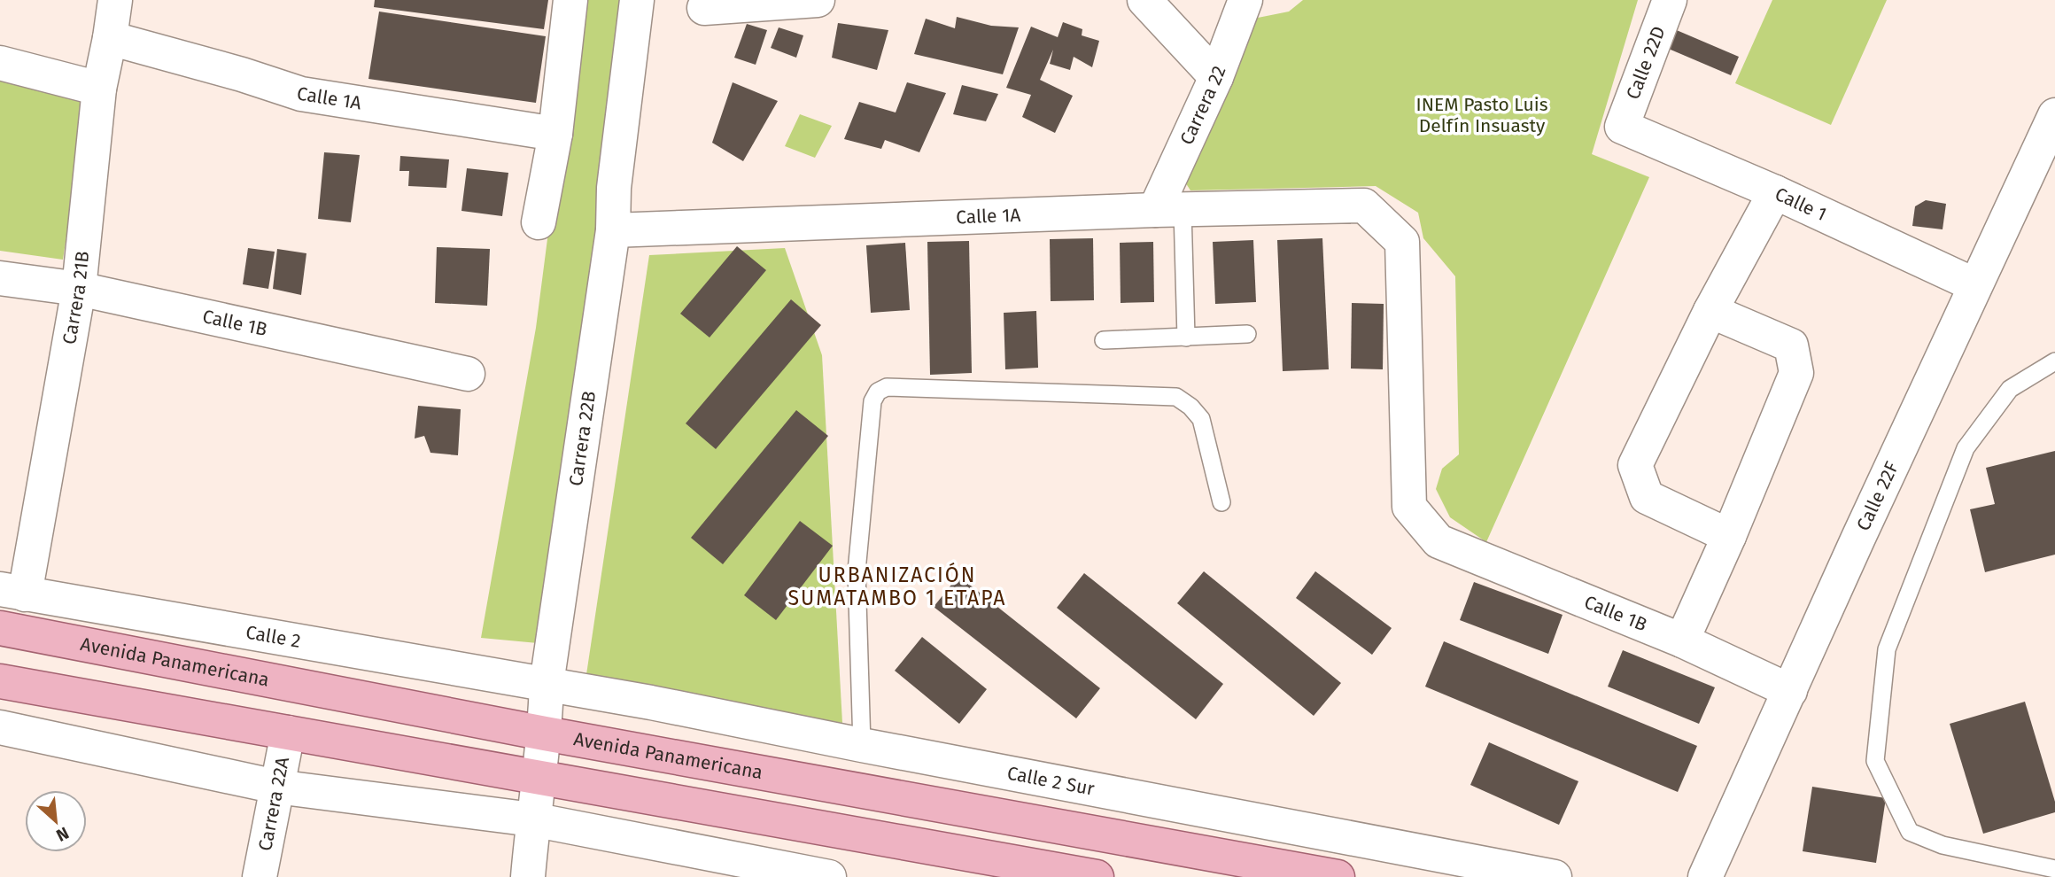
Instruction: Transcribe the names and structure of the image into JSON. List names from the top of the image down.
{
  "streets": {
    "main road": ["Avenida Panamericana"],
    "street": [
      "Calle 22D",
      "Calle 1A",
      "Carrera 22",
      "Calle 1",
      "Carrera 21B",
      "Calle 1B",
      "Carrera 22B",
      "Calle 22F",
      "Calle 2",
      "Calle 2 Sur",
      "Carrera 22A"
    ]
  },
  "crossings": [
    ["Calle 22D", "Calle 1"],
    ["Calle 1A", "Carrera 22"],
    ["Calle 1A", "Carrera 21B"],
    ["Calle 1A", "Calle 1B"],
    ["Calle 1A", "Carrera 22B"],
    ["Calle 1", "Calle 22F"],
    ["Carrera 21B", "Calle 1B"],
    ["Carrera 21B", "Calle 2"],
    ["Calle 1B", "Calle 22F"],
    ["Carrera 22B", "Calle 2"],
    ["Carrera 22B", "Avenida Panamericana"],
    ["Carrera 22B", "Calle 2 Sur"],
    ["Calle 2", "Calle 2 Sur"]
  ],
  "districts": ["URBANIZACIÓN SUMATAMBO 1 ETAPA"],
  "parks": ["INEM Pasto Luis Delfín Insuasty"],
  "north": "bottom right"
}
